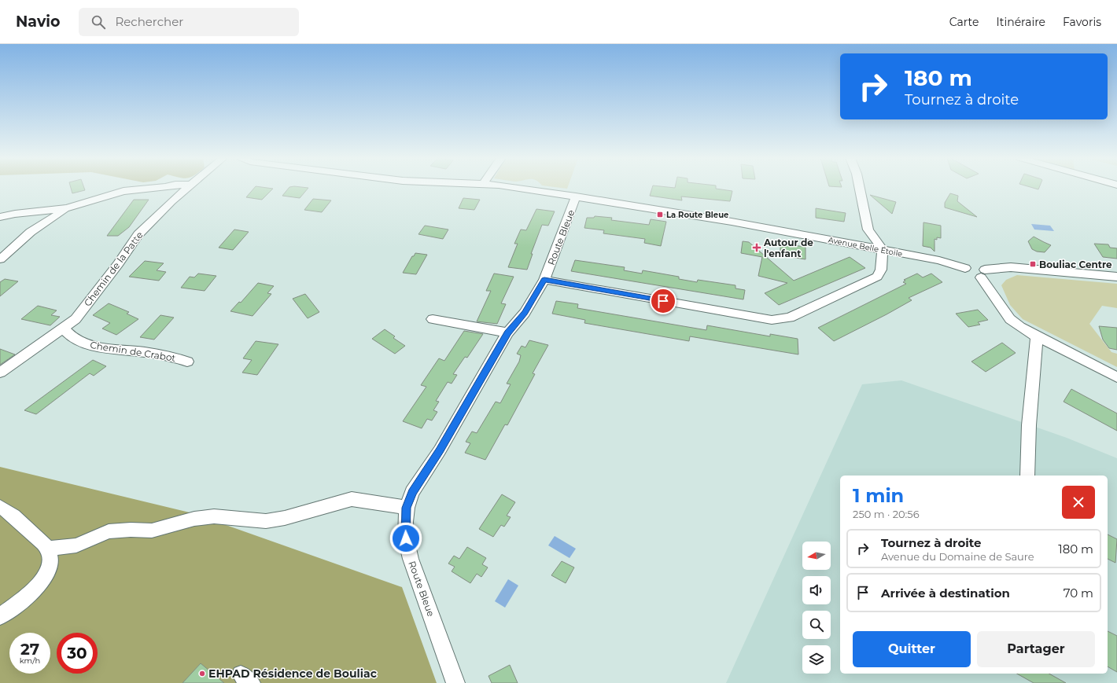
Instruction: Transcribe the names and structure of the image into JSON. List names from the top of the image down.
{
  "streets": {
    "street": [
      "Route Bleue",
      "Avenue Belle Étoile",
      "Chemin de la Patte",
      "Chemin de Crabot"
    ]
  },
  "crossings": [
    ["Route Bleue", "Avenue Belle Étoile"],
    ["Chemin de la Patte", "Chemin de Crabot"]
  ],
  "places": {
    "transit": ["La Route Bleue", "Bouliac Centre"],
    "health": ["Autour de l'enfant"],
    "other": ["EHPAD Résidence de Bouliac"]
  },
  "north": "left",
  "page": {
    "header": "Navio",
    "search": "Rechercher",
    "nav": ["Carte", "Itinéraire", "Favoris"],
    "turn": ["180 m", "Tournez à droite"],
    "heading": ["1 min", "250 m · 20:56"],
    "list": [
      {
        "name": "Tournez à droite",
        "note": "Avenue du Domaine de Saure",
        "value": "180 m"
      },
      {
        "name": "Arrivée à destination",
        "value": "70 m"
      }
    ],
    "buttons": ["Quitter", "Partager"],
    "speed": "27 km/h",
    "limit": "30"
  }
}
